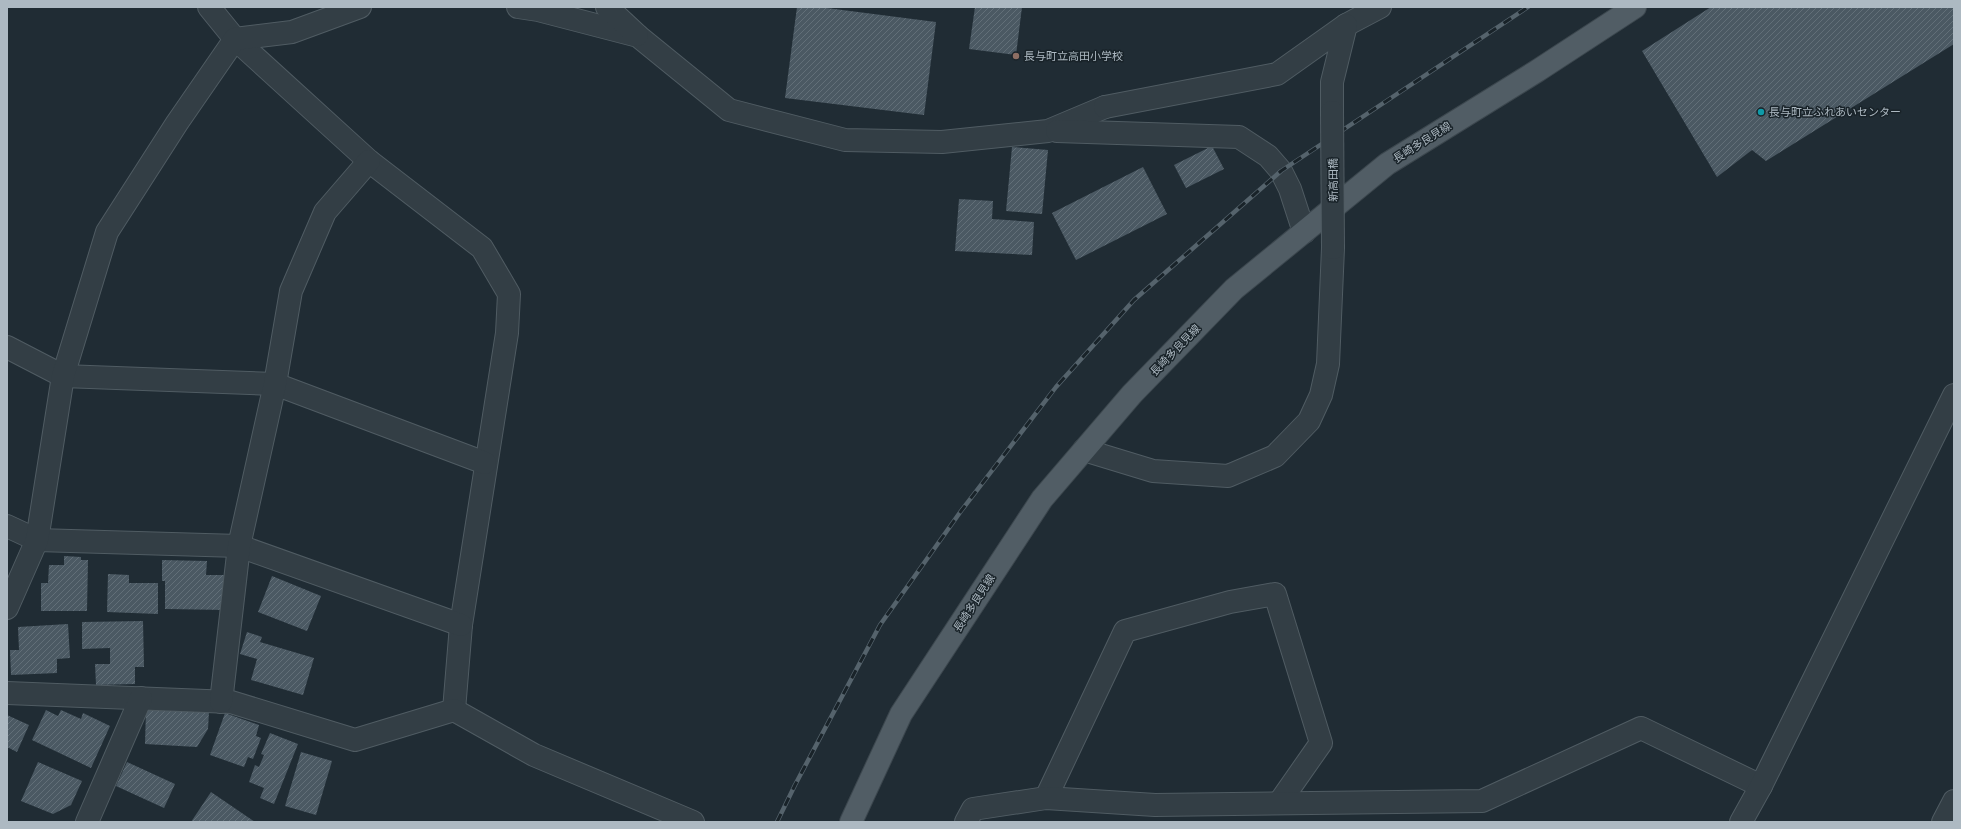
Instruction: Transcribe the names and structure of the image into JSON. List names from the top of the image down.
{
  "streets": {
    "main road": ["長崎多良見線"],
    "street": ["新高田橋"]
  },
  "crossings": [
    ["長崎多良見線", "新高田橋"]
  ],
  "places": ["長与町立高田小学校", "長与町立ふれあいセンター"]
}
